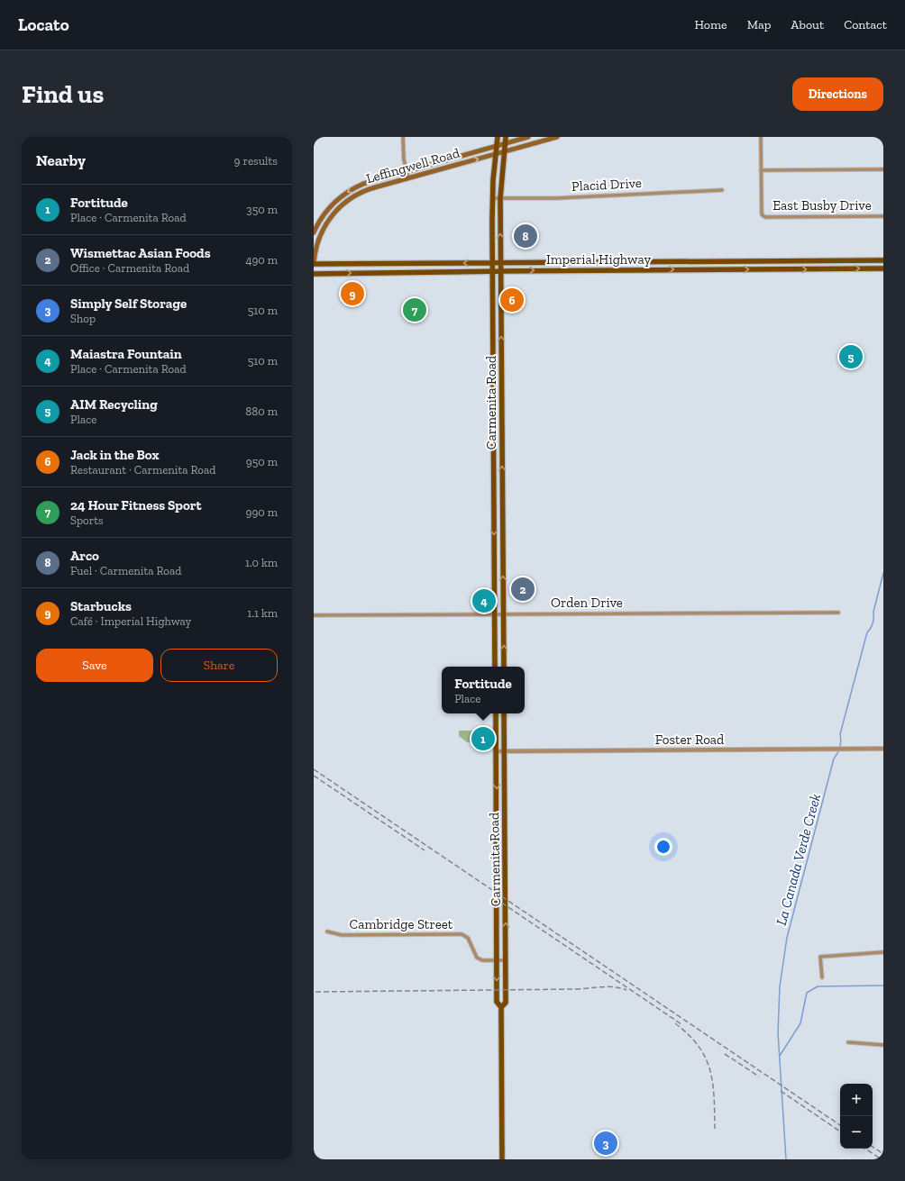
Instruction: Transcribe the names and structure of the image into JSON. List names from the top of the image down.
{
  "streets": {
    "main road": ["Leffingwell Road", "Imperial Highway", "Carmenita Road"],
    "street": [
      "Placid Drive",
      "East Busby Drive",
      "Orden Drive",
      "Foster Road",
      "Cambridge Street"
    ]
  },
  "crossings": [
    ["Leffingwell Road", "Imperial Highway"],
    ["Leffingwell Road", "Carmenita Road"],
    ["Placid Drive", "Carmenita Road"],
    ["Imperial Highway", "Carmenita Road"],
    ["Carmenita Road", "Orden Drive"],
    ["Carmenita Road", "Foster Road"],
    ["Carmenita Road", "Cambridge Street"]
  ],
  "water": ["La Canada Verde Creek"],
  "page": {
    "header": "Locato",
    "nav": [
      "Home",
      "Map",
      "About",
      "Contact"
    ],
    "buttons": [
      "Directions",
      ["Save", "Share"]
    ],
    "title": "Find us",
    "heading": ["Nearby", "9 results"],
    "list": [
      {
        "mark": "1",
        "name": "Fortitude",
        "note": "Place · Carmenita Road",
        "value": "350 m"
      },
      {
        "mark": "2",
        "name": "Wismettac Asian Foods",
        "note": "Office · Carmenita Road",
        "value": "490 m"
      },
      {
        "mark": "3",
        "name": "Simply Self Storage",
        "note": "Shop",
        "value": "510 m"
      },
      {
        "mark": "4",
        "name": "Maiastra Fountain",
        "note": "Place · Carmenita Road",
        "value": "510 m"
      },
      {
        "mark": "5",
        "name": "AIM Recycling",
        "note": "Place",
        "value": "880 m"
      },
      {
        "mark": "6",
        "name": "Jack in the Box",
        "note": "Restaurant · Carmenita Road",
        "value": "950 m"
      },
      {
        "mark": "7",
        "name": "24 Hour Fitness Sport",
        "note": "Sports",
        "value": "990 m"
      },
      {
        "mark": "8",
        "name": "Arco",
        "note": "Fuel · Carmenita Road",
        "value": "1.0 km"
      },
      {
        "mark": "9",
        "name": "Starbucks",
        "note": "Café · Imperial Highway",
        "value": "1.1 km"
      }
    ],
    "pins": [
      "8",
      "9",
      "6",
      "7",
      "5",
      "2",
      "4",
      "1",
      "3"
    ],
    "popup": ["Fortitude", "Place"],
    "map_buttons": ["+", "−"]
  }
}
